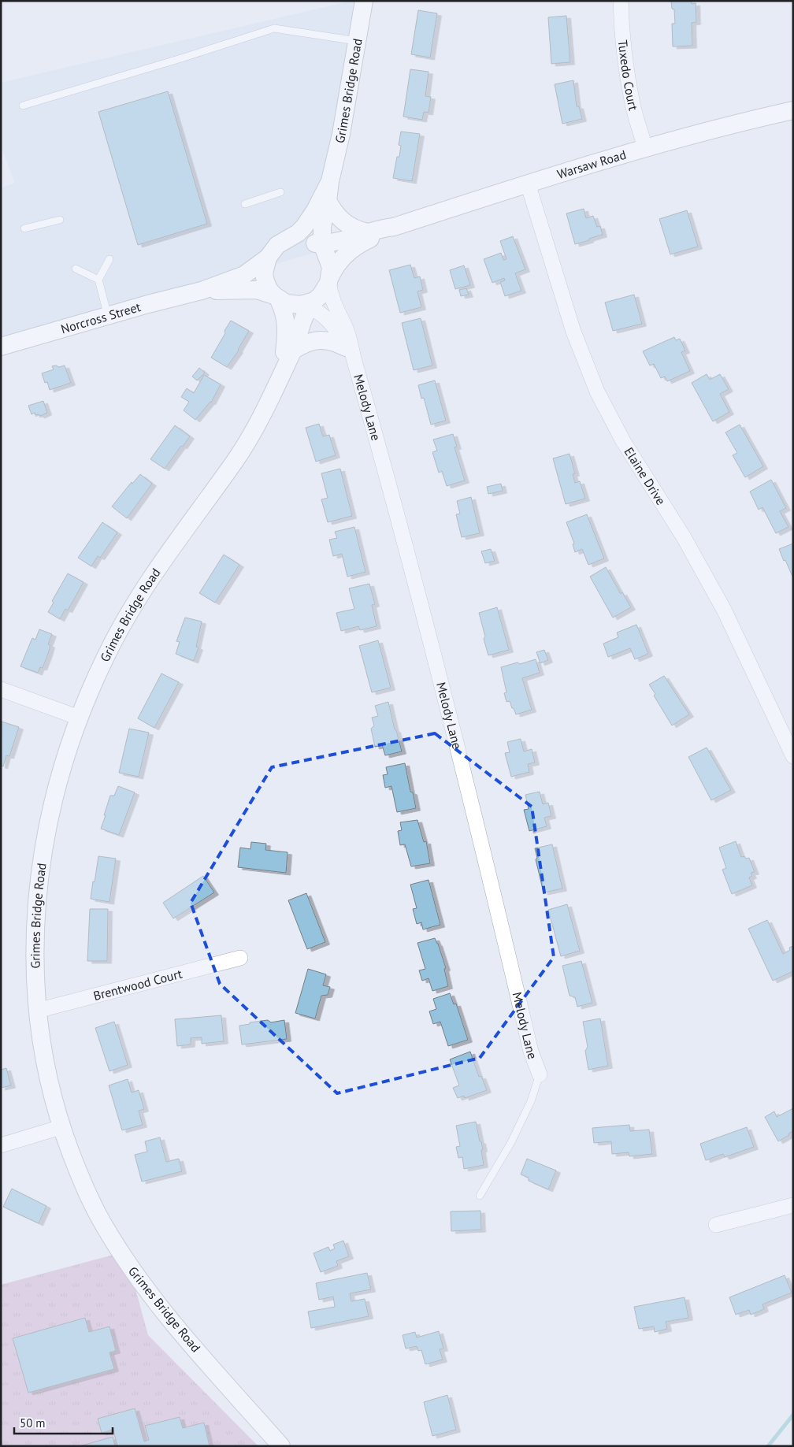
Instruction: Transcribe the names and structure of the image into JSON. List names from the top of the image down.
{
  "streets": {
    "street": [
      "Tuxedo Court",
      "Grimes Bridge Road",
      "Warsaw Road",
      "Norcross Street",
      "Melody Lane",
      "Elaine Drive",
      "Brentwood Court"
    ]
  },
  "crossings": [
    ["Tuxedo Court", "Warsaw Road"],
    ["Grimes Bridge Road", "Warsaw Road"],
    ["Grimes Bridge Road", "Norcross Street"],
    ["Grimes Bridge Road", "Melody Lane"],
    ["Grimes Bridge Road", "Brentwood Court"],
    ["Warsaw Road", "Norcross Street"],
    ["Warsaw Road", "Melody Lane"],
    ["Warsaw Road", "Elaine Drive"],
    ["Norcross Street", "Melody Lane"]
  ],
  "scale_bar": "50 m"
}
